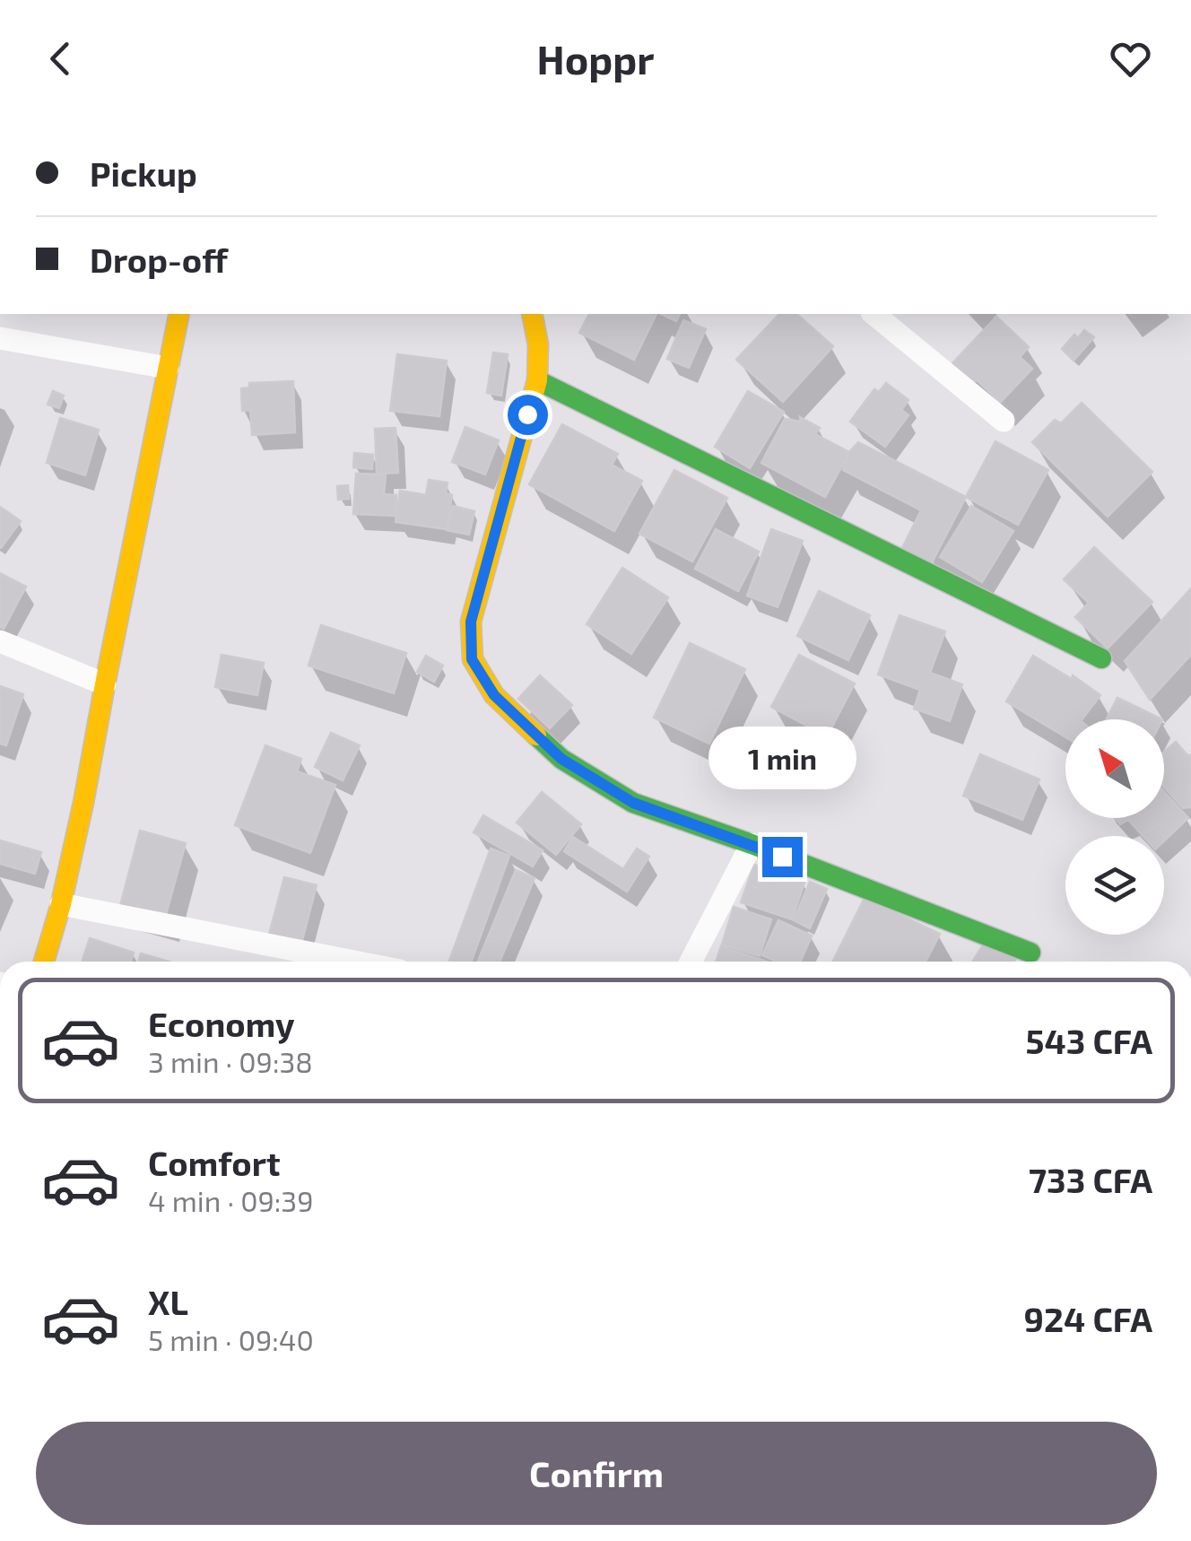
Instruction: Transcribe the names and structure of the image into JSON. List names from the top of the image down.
{
  "north": "top left",
  "page": {
    "header": "Hoppr",
    "banner": ["Pickup", "Drop-off"],
    "bubble": "1 min",
    "list": [
      {
        "name": "Economy",
        "note": "3 min · 09:38",
        "value": "543 CFA"
      },
      {
        "name": "Comfort",
        "note": "4 min · 09:39",
        "value": "733 CFA"
      },
      {
        "name": "XL",
        "note": "5 min · 09:40",
        "value": "924 CFA"
      }
    ],
    "buttons": "Confirm"
  }
}
